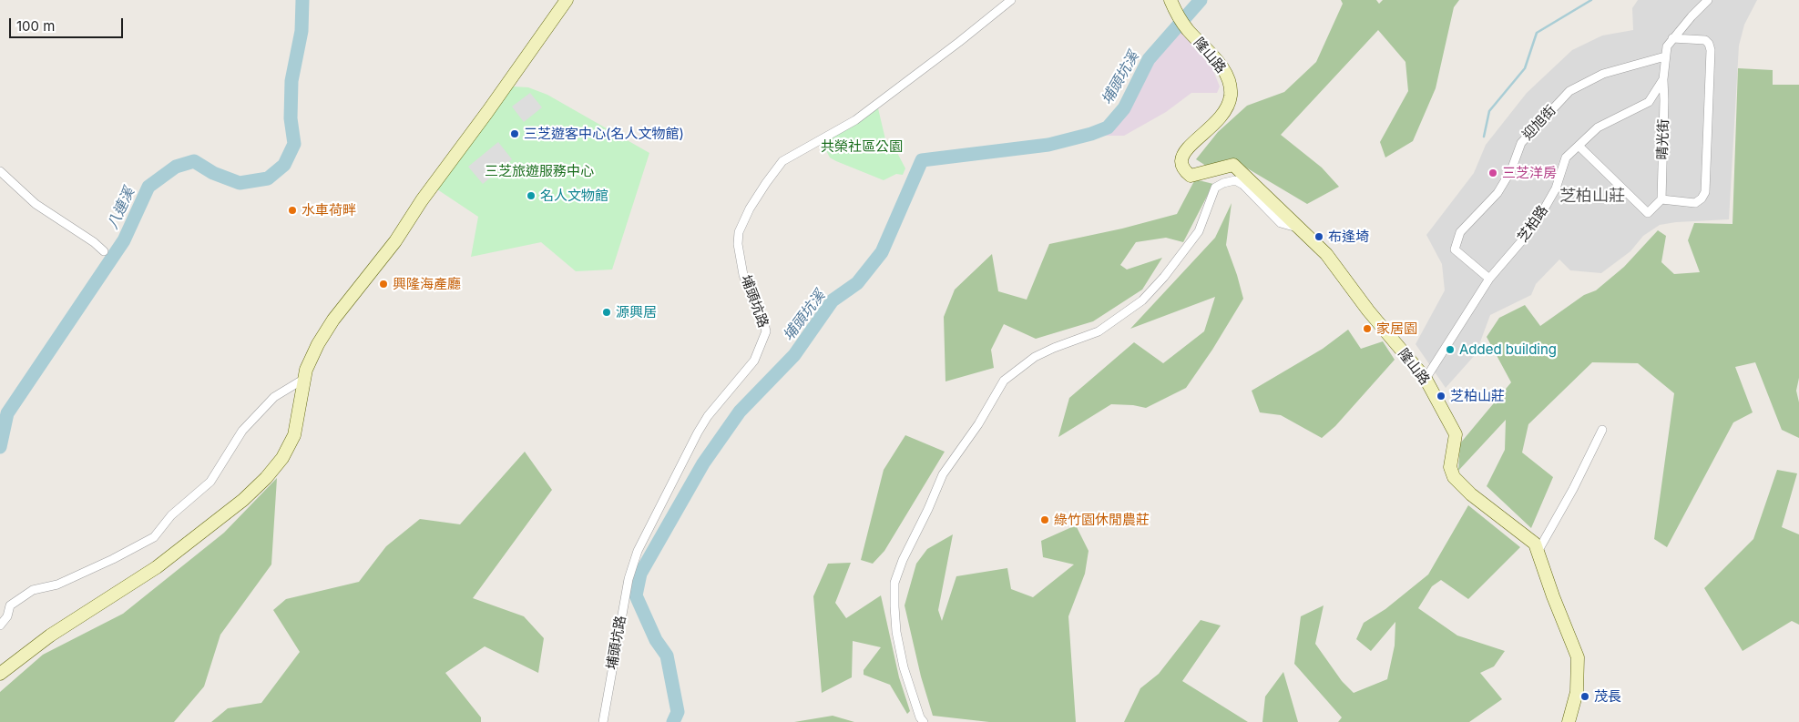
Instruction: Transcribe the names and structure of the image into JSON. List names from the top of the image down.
{
  "streets": {
    "street": [
      "隆山路",
      "迎旭街",
      "晴光街",
      "芝柏路",
      "埔頭坑路"
    ]
  },
  "crossings": [
    ["隆山路", "芝柏路"],
    ["迎旭街", "芝柏路"],
    ["晴光街", "芝柏路"]
  ],
  "districts": ["芝柏山莊"],
  "water": ["埔頭坑溪", "八連溪"],
  "parks": ["共榮社區公園", "三芝旅遊服務中心"],
  "places": [
    "三芝遊客中心(名人文物館)",
    "三芝洋房",
    "名人文物館",
    "水車荷畔",
    "布逢埼",
    "興隆海產廳",
    "源興居",
    "家居園",
    "Added building",
    "芝柏山莊",
    "綠竹園休閒農莊",
    "茂長"
  ],
  "scale_bar": "100 m"
}
